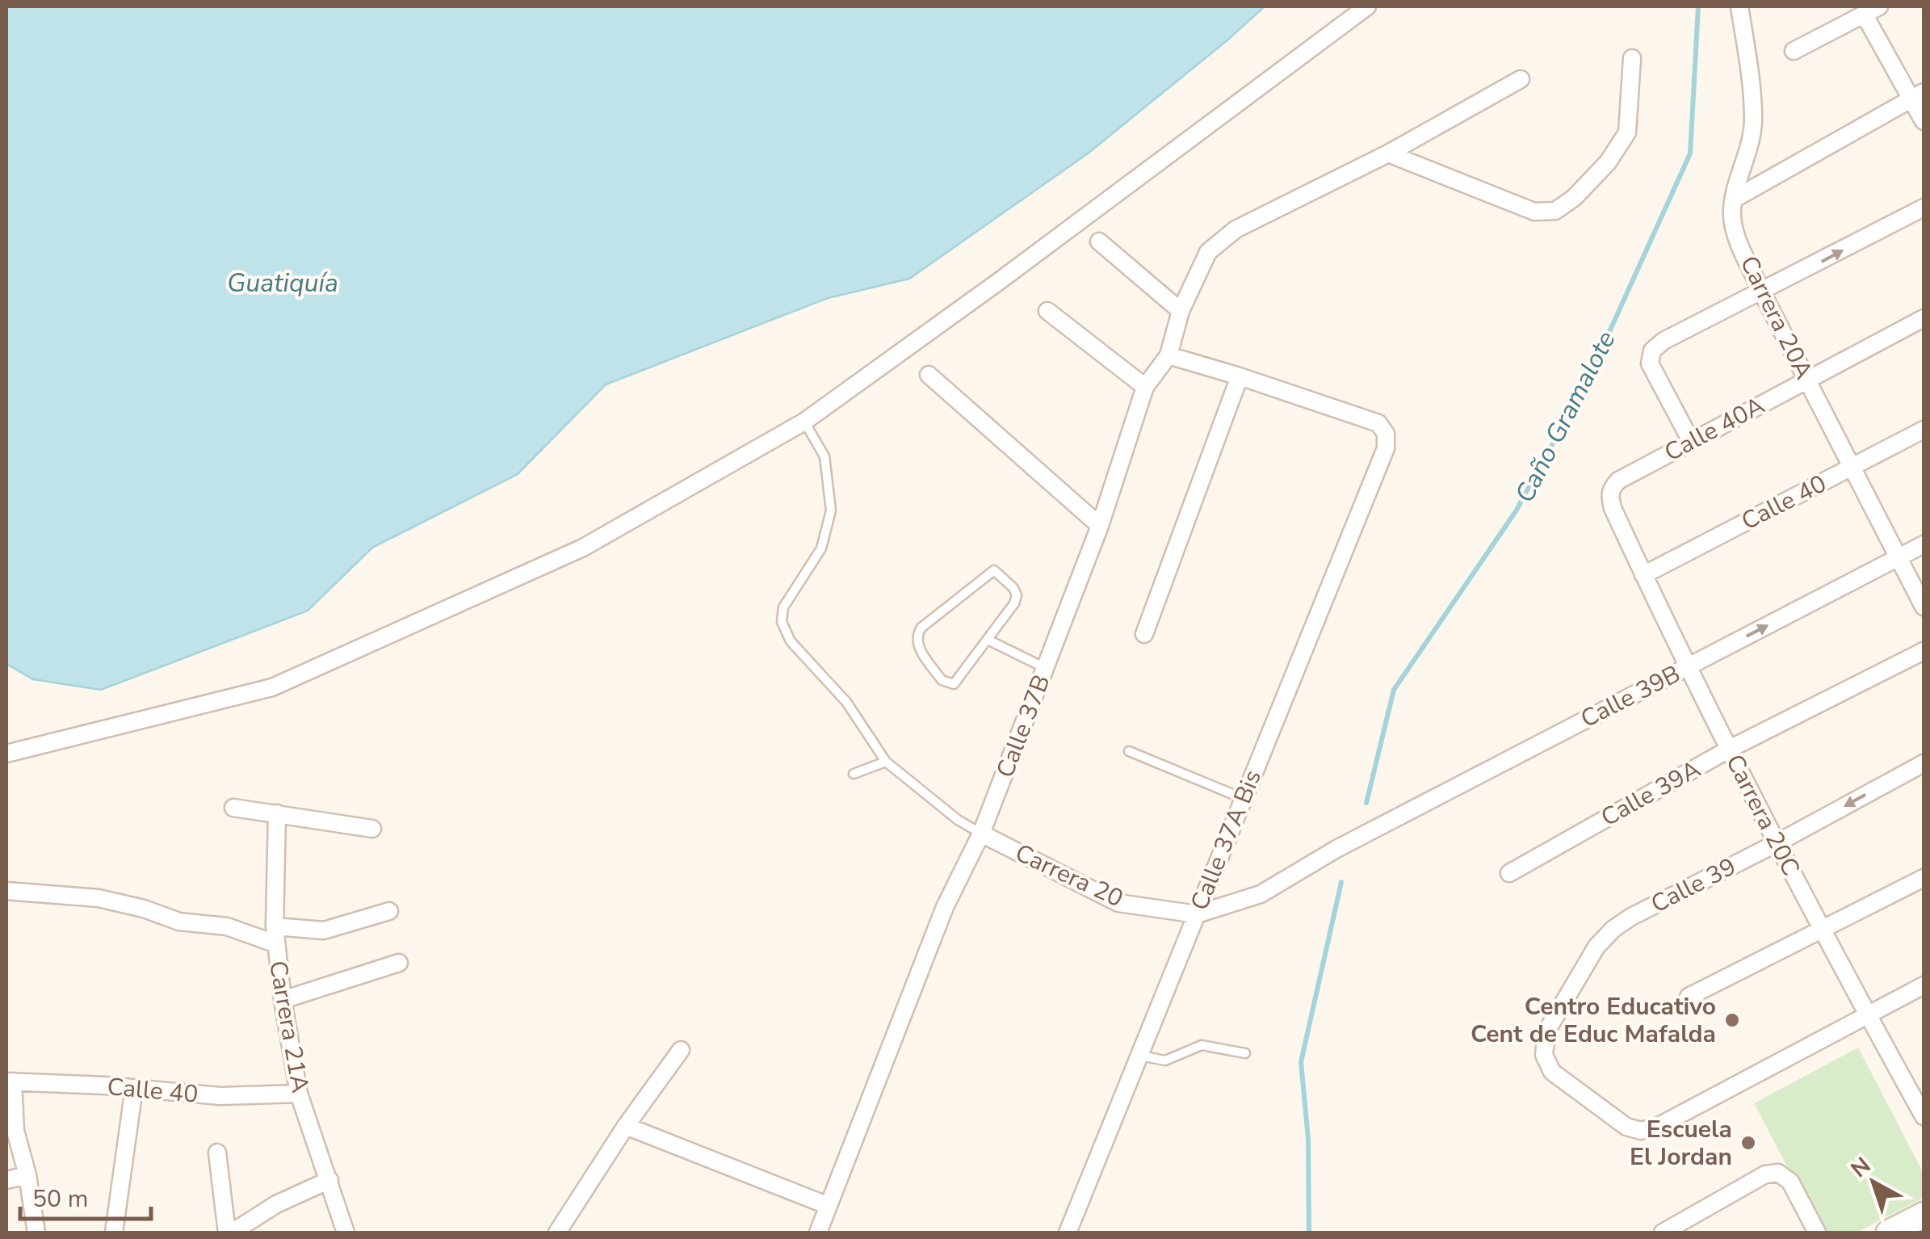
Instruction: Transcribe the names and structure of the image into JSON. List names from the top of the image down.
{
  "streets": {
    "street": [
      "Carrera 20A",
      "Calle 40A",
      "Calle 40",
      "Calle 39B",
      "Calle 37B",
      "Calle 39A",
      "Carrera 20C",
      "Calle 37A Bis",
      "Carrera 20",
      "Calle 39",
      "Carrera 21A"
    ]
  },
  "crossings": [
    ["Carrera 20A", "Calle 40A"],
    ["Carrera 20A", "Calle 40"],
    ["Carrera 20A", "Calle 39B"],
    ["Calle 40A", "Carrera 20C"],
    ["Calle 40", "Carrera 20C"],
    ["Calle 40", "Carrera 21A"],
    ["Calle 39B", "Carrera 20C"],
    ["Calle 39B", "Carrera 20"],
    ["Calle 37B", "Carrera 20"],
    ["Calle 39A", "Carrera 20C"],
    ["Carrera 20C", "Calle 39"],
    ["Calle 37A Bis", "Carrera 20"]
  ],
  "one_way": ["Calle 39B"],
  "water": ["Guatiquía", "Caño Gramalote"],
  "places": ["Centro Educativo Cent de Educ Mafalda", "Escuela El Jordan"],
  "scale_bar": "50 m",
  "north": "top left"
}
